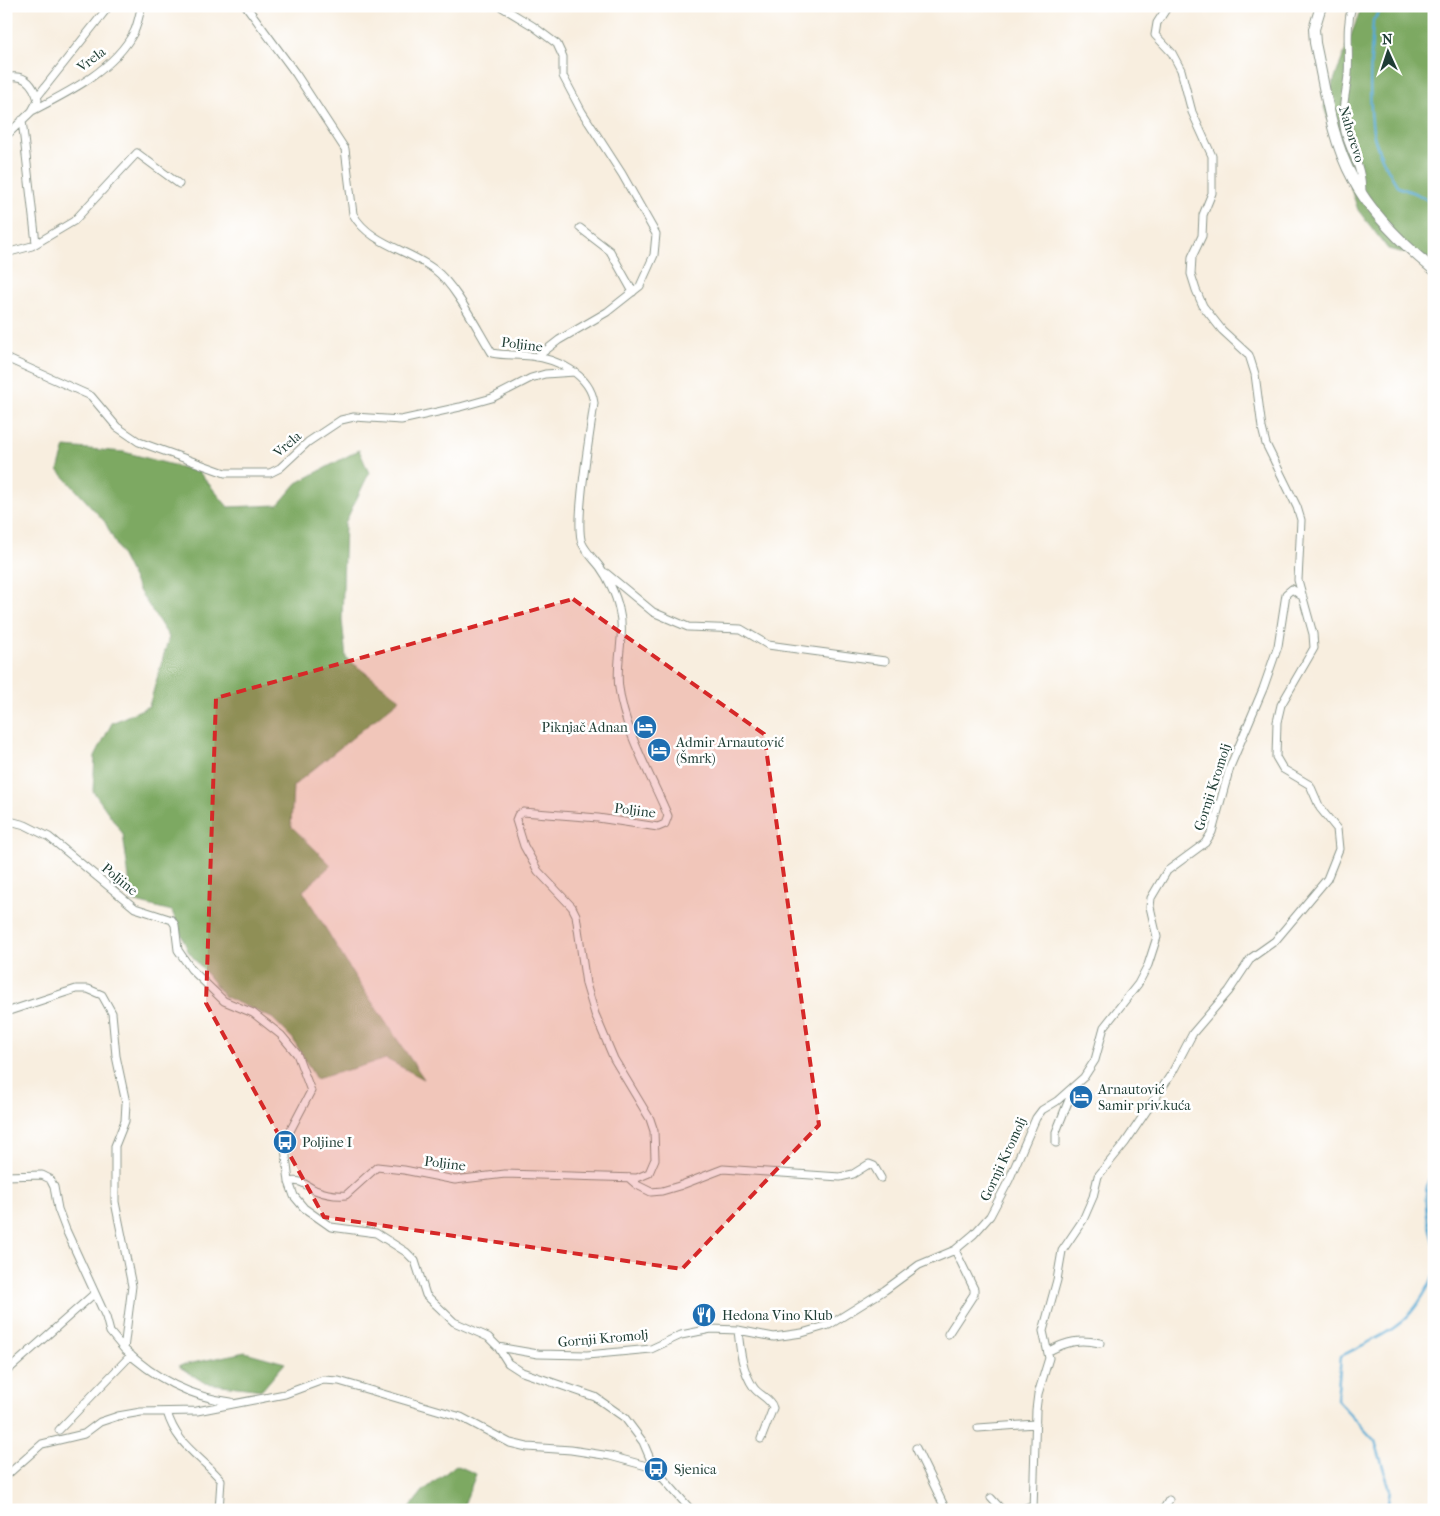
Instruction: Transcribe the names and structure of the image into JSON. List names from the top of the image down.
{
  "streets": {
    "street": [
      "Vrela",
      "Nahorevo",
      "Poljine",
      "Gornji Kromolj"
    ]
  },
  "crossings": [
    ["Vrela", "Poljine"],
    ["Poljine", "Gornji Kromolj"]
  ],
  "places": {
    "hotel": ["Piknjač Adnan", "Admir Arnautović (Šmrk)", "Arnautović Samir priv.kuća"],
    "bus stop": ["Poljine I", "Sjenica"],
    "restaurant": ["Hedona Vino Klub"]
  },
  "north": "top"
}
